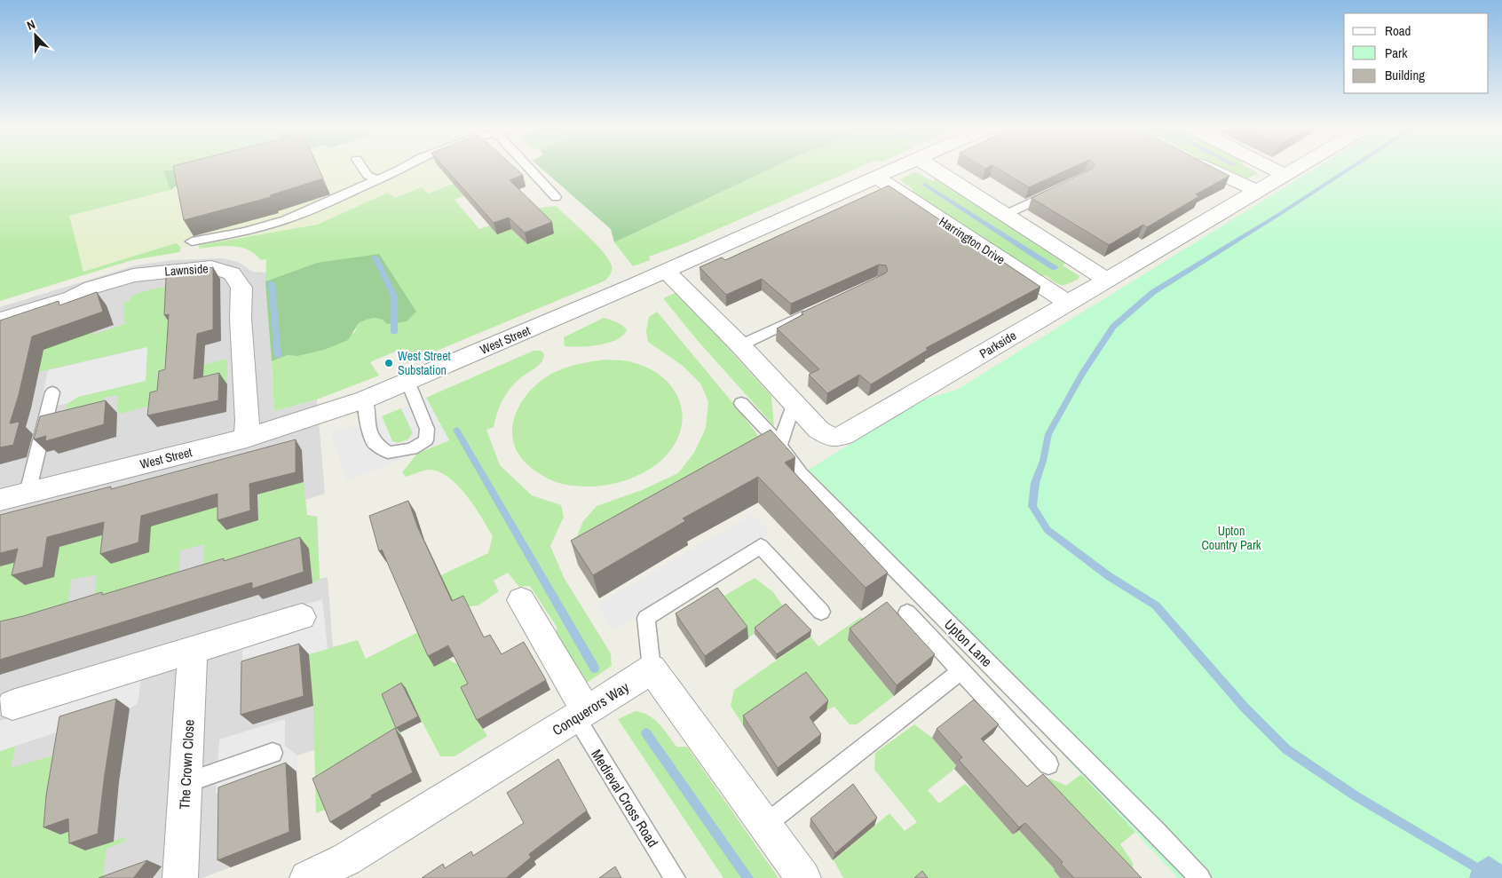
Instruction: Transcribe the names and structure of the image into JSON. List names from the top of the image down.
{
  "streets": {
    "street": [
      "Harrington Drive",
      "Lawnside",
      "West Street",
      "Parkside",
      "Conquerors Way",
      "The Crown Close",
      "Medieval Cross Road"
    ],
    "lane": ["Upton Lane"]
  },
  "crossings": [
    ["Harrington Drive", "West Street"],
    ["Harrington Drive", "Parkside"],
    ["Lawnside", "West Street"],
    ["West Street", "Parkside"],
    ["Conquerors Way", "Medieval Cross Road"]
  ],
  "parks": ["Upton Country Park"],
  "places": ["West Street Substation"],
  "legend": ["Road", "Park", "Building"],
  "north": "top left"
}
